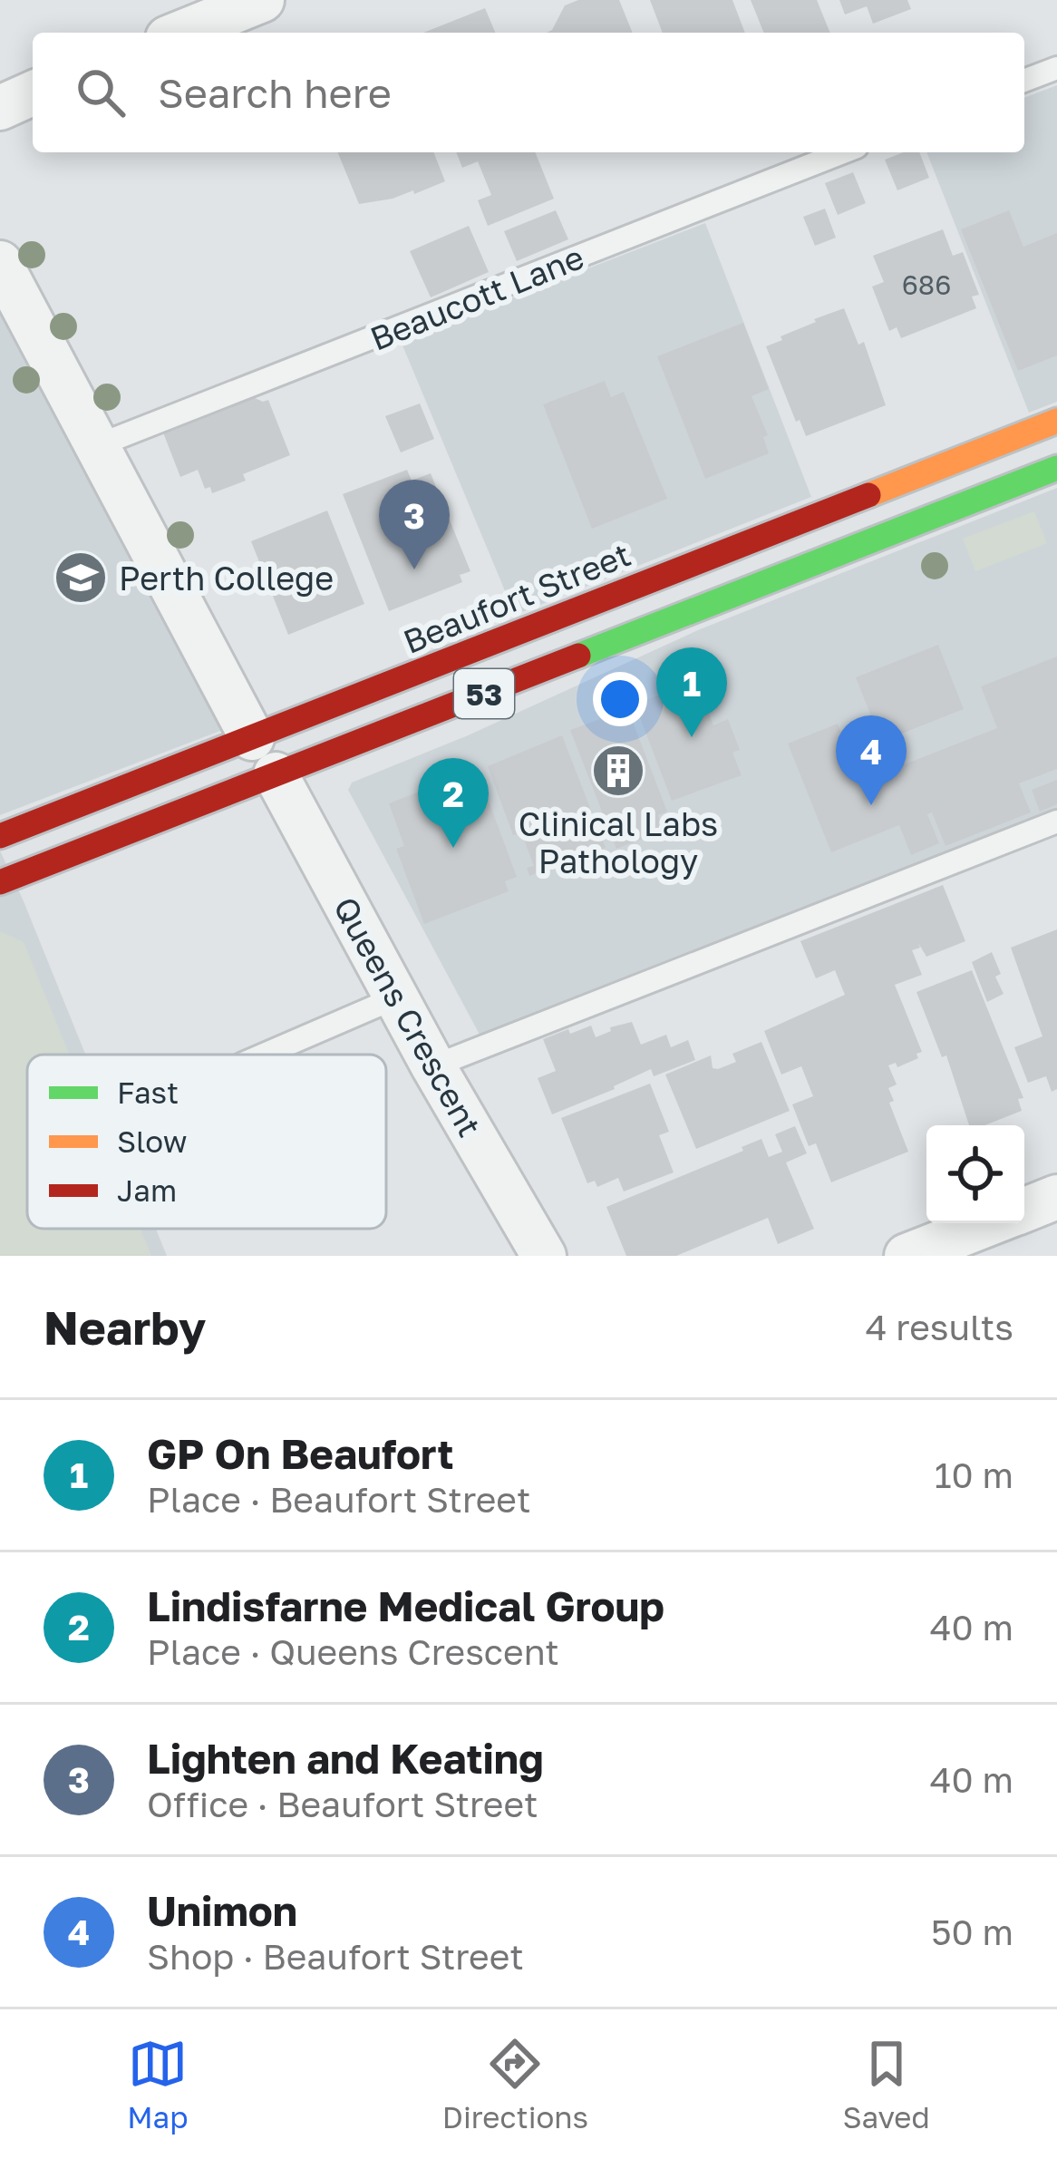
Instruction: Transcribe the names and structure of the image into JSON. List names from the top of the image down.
{
  "streets": {
    "main road": ["Beaufort Street", "53"],
    "street": ["Queens Crescent"],
    "lane": ["Beaucott Lane"]
  },
  "crossings": [
    ["53", "Queens Crescent"]
  ],
  "places": {
    "school or university": ["Perth College"],
    "building": ["Clinical Labs Pathology"]
  },
  "house_numbers": ["686"],
  "legend": ["Fast", "Slow", "Jam"],
  "page": {
    "search": "Search here",
    "pins": [
      "3",
      "1",
      "4",
      "2"
    ],
    "heading": ["Nearby", "4 results"],
    "list": [
      {
        "mark": "1",
        "name": "GP On Beaufort",
        "note": "Place · Beaufort Street",
        "value": "10 m"
      },
      {
        "mark": "2",
        "name": "Lindisfarne Medical Group",
        "note": "Place · Queens Crescent",
        "value": "40 m"
      },
      {
        "mark": "3",
        "name": "Lighten and Keating",
        "note": "Office · Beaufort Street",
        "value": "40 m"
      },
      {
        "mark": "4",
        "name": "Unimon",
        "note": "Shop · Beaufort Street",
        "value": "50 m"
      }
    ],
    "nav": ["Map", "Directions", "Saved"]
  }
}
